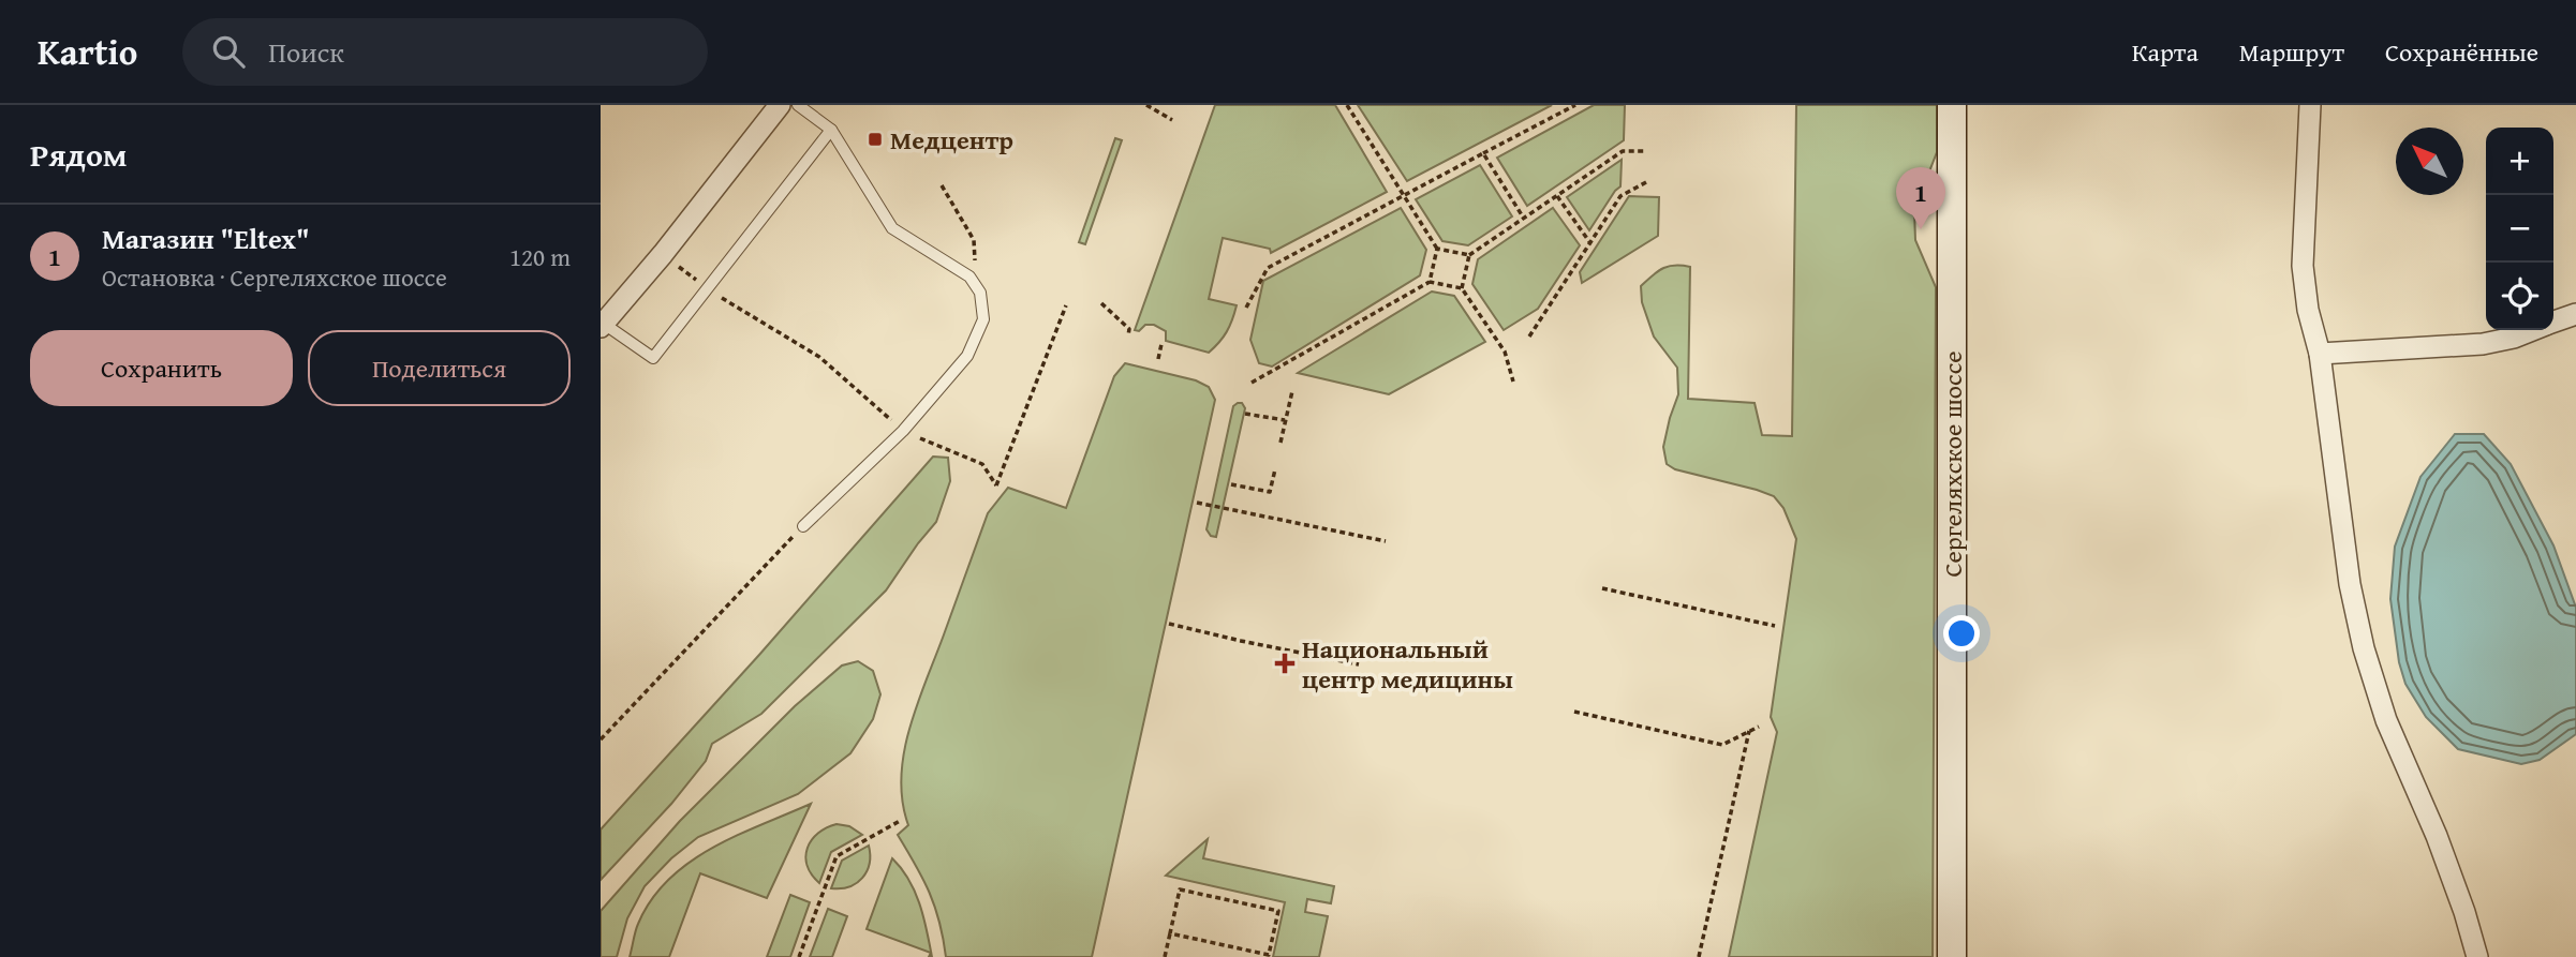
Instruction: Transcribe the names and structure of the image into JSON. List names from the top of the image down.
{
  "streets": {
    "main road": ["Сергеляхское шоссе"]
  },
  "places": {
    "transit": ["Медцентр"],
    "health": ["Национальный центр медицины"]
  },
  "north": "top left",
  "page": {
    "header": "Kartio",
    "search": "Поиск",
    "nav": ["Карта", "Маршрут", "Сохранённые"],
    "heading": "Рядом",
    "map_buttons": ["+", "−"],
    "pins": "1",
    "list": [
      {
        "mark": "1",
        "name": "Магазин \"Eltex\"",
        "note": "Остановка · Сергеляхское шоссе",
        "value": "120 m"
      }
    ],
    "buttons": ["Сохранить", "Поделиться"]
  }
}
